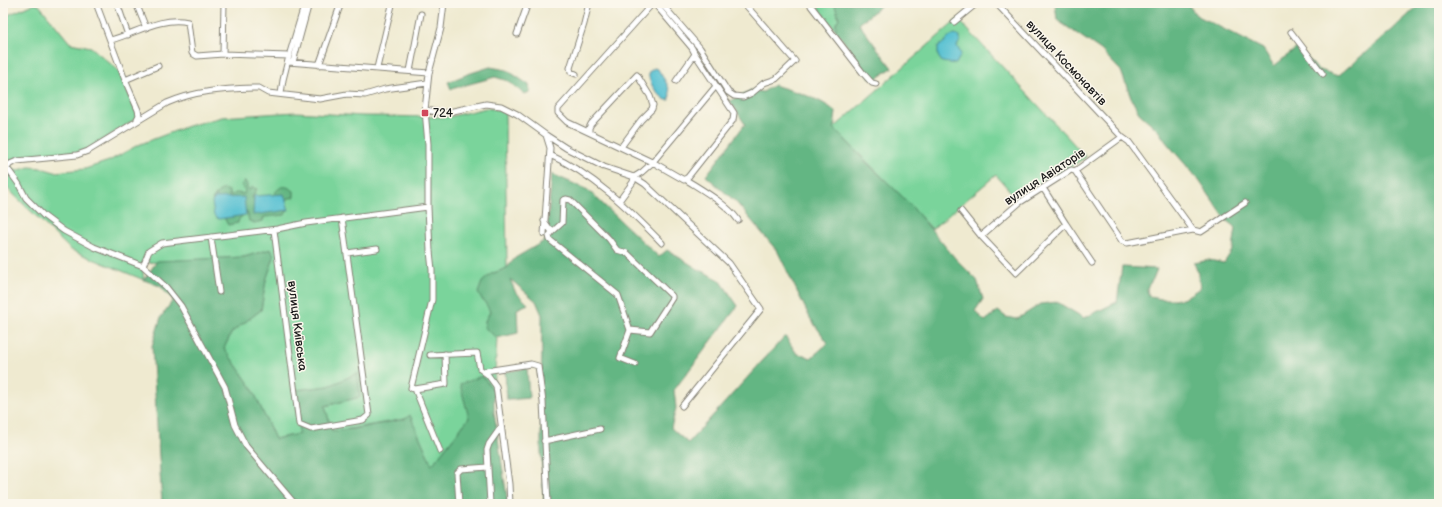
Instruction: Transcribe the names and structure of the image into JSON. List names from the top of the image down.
{
  "streets": {
    "street": ["вулиця Космонавтів", "вулиця Авіаторів", "вулиця Київська"]
  },
  "crossings": [
    ["вулиця Космонавтів", "вулиця Авіаторів"]
  ],
  "places": {
    "transit": ["724"]
  }
}
